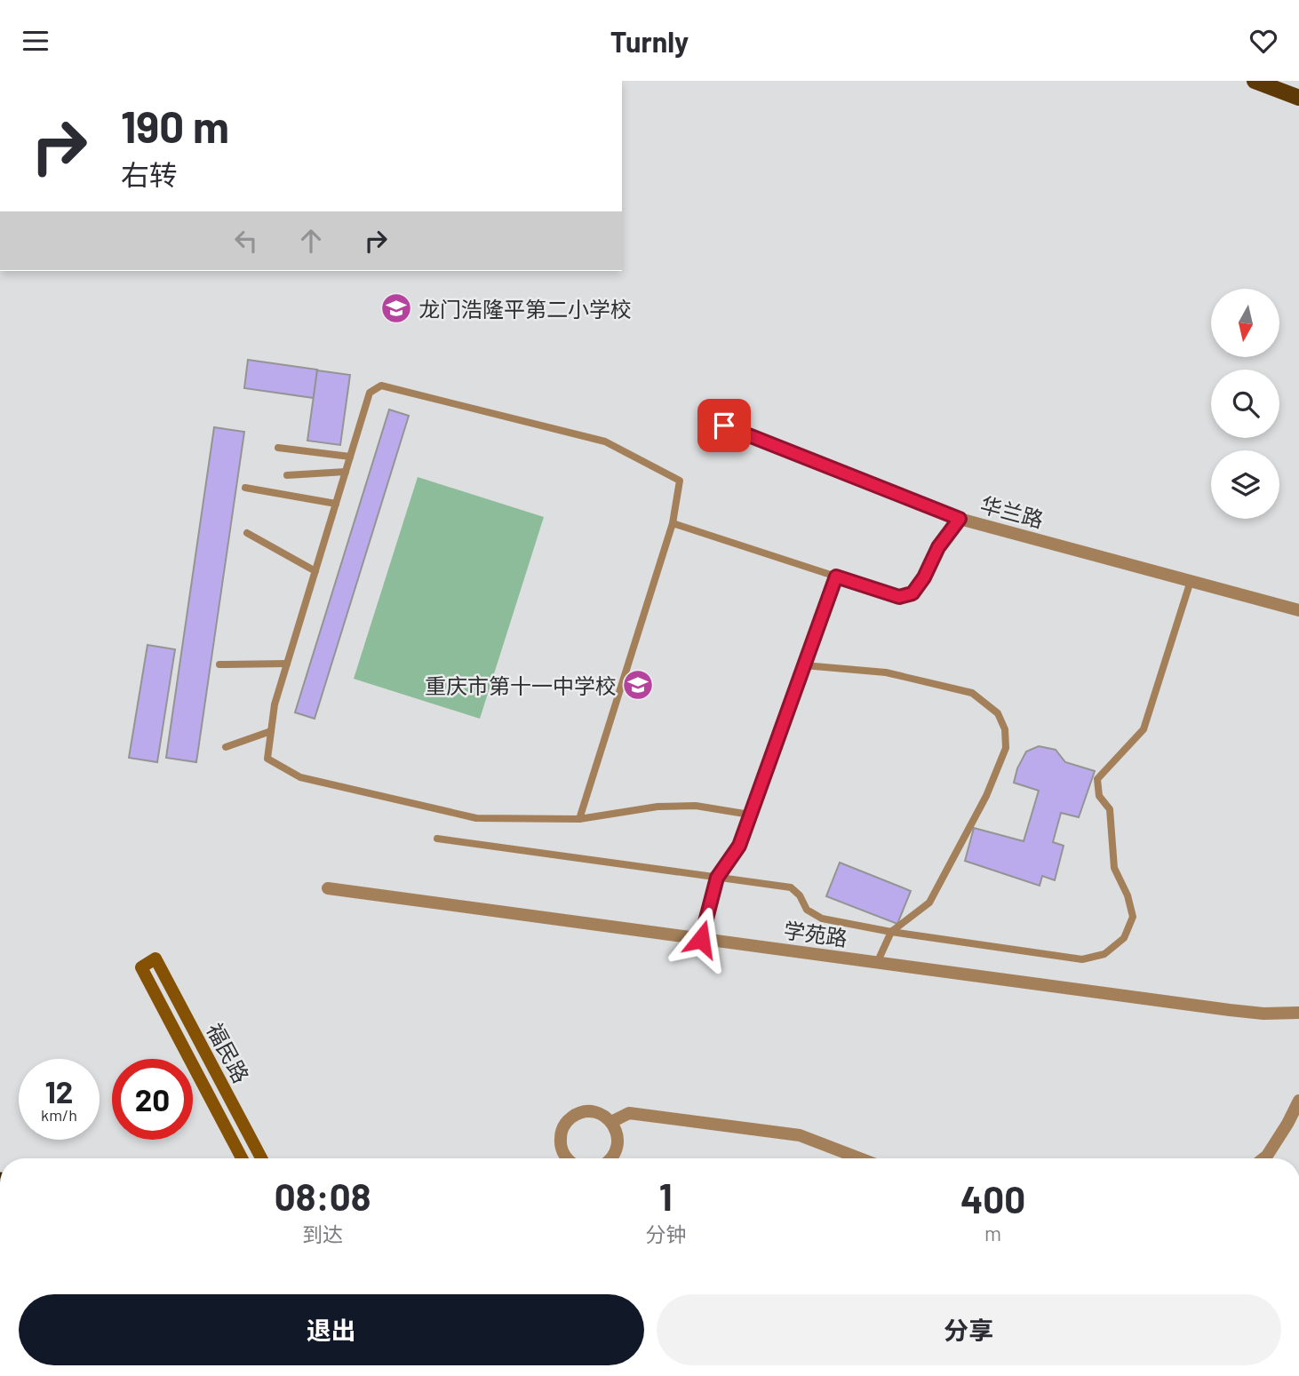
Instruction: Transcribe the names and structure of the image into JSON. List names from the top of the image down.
{
  "streets": {
    "main road": ["福民路"],
    "street": ["华兰路", "学苑路"]
  },
  "places": {
    "school or university": ["龙门浩隆平第二小学校", "重庆市第十一中学校"]
  },
  "north": "bottom",
  "page": {
    "header": "Turnly",
    "turn": ["190 m", "右转"],
    "speed": "12 km/h",
    "limit": "20",
    "eta": [
      "08:08",
      "到达",
      "1",
      "分钟",
      "400",
      "m"
    ],
    "buttons": ["退出", "分享"]
  }
}
